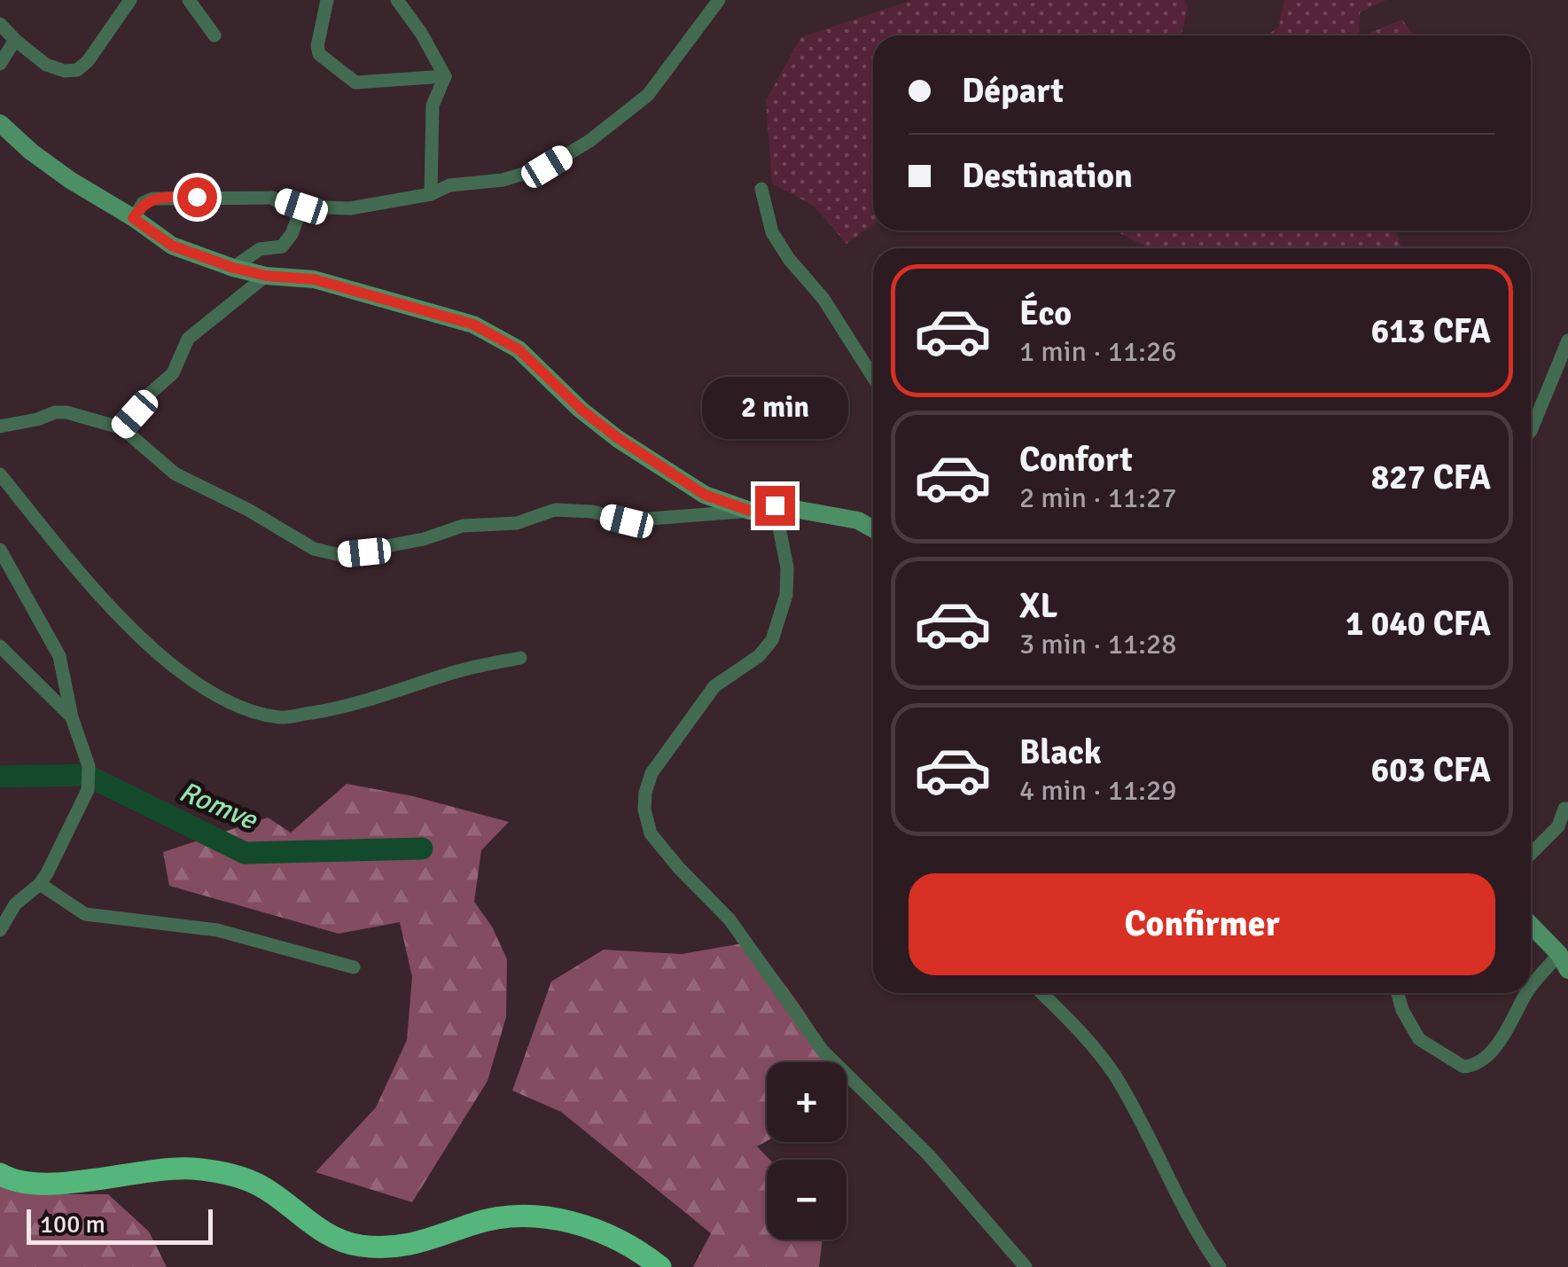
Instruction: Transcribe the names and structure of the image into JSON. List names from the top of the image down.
{
  "water": ["Romve"],
  "scale_bar": "100 m",
  "page": {
    "banner": ["Départ", "Destination"],
    "list": [
      {
        "name": "Éco",
        "note": "1 min · 11:26",
        "value": "613 CFA"
      },
      {
        "name": "Confort",
        "note": "2 min · 11:27",
        "value": "827 CFA"
      },
      {
        "name": "XL",
        "note": "3 min · 11:28",
        "value": "1 040 CFA"
      },
      {
        "name": "Black",
        "note": "4 min · 11:29",
        "value": "603 CFA"
      }
    ],
    "bubble": "2 min",
    "buttons": "Confirmer",
    "map_buttons": ["+", "−"],
    "scale": "100 m"
  }
}
